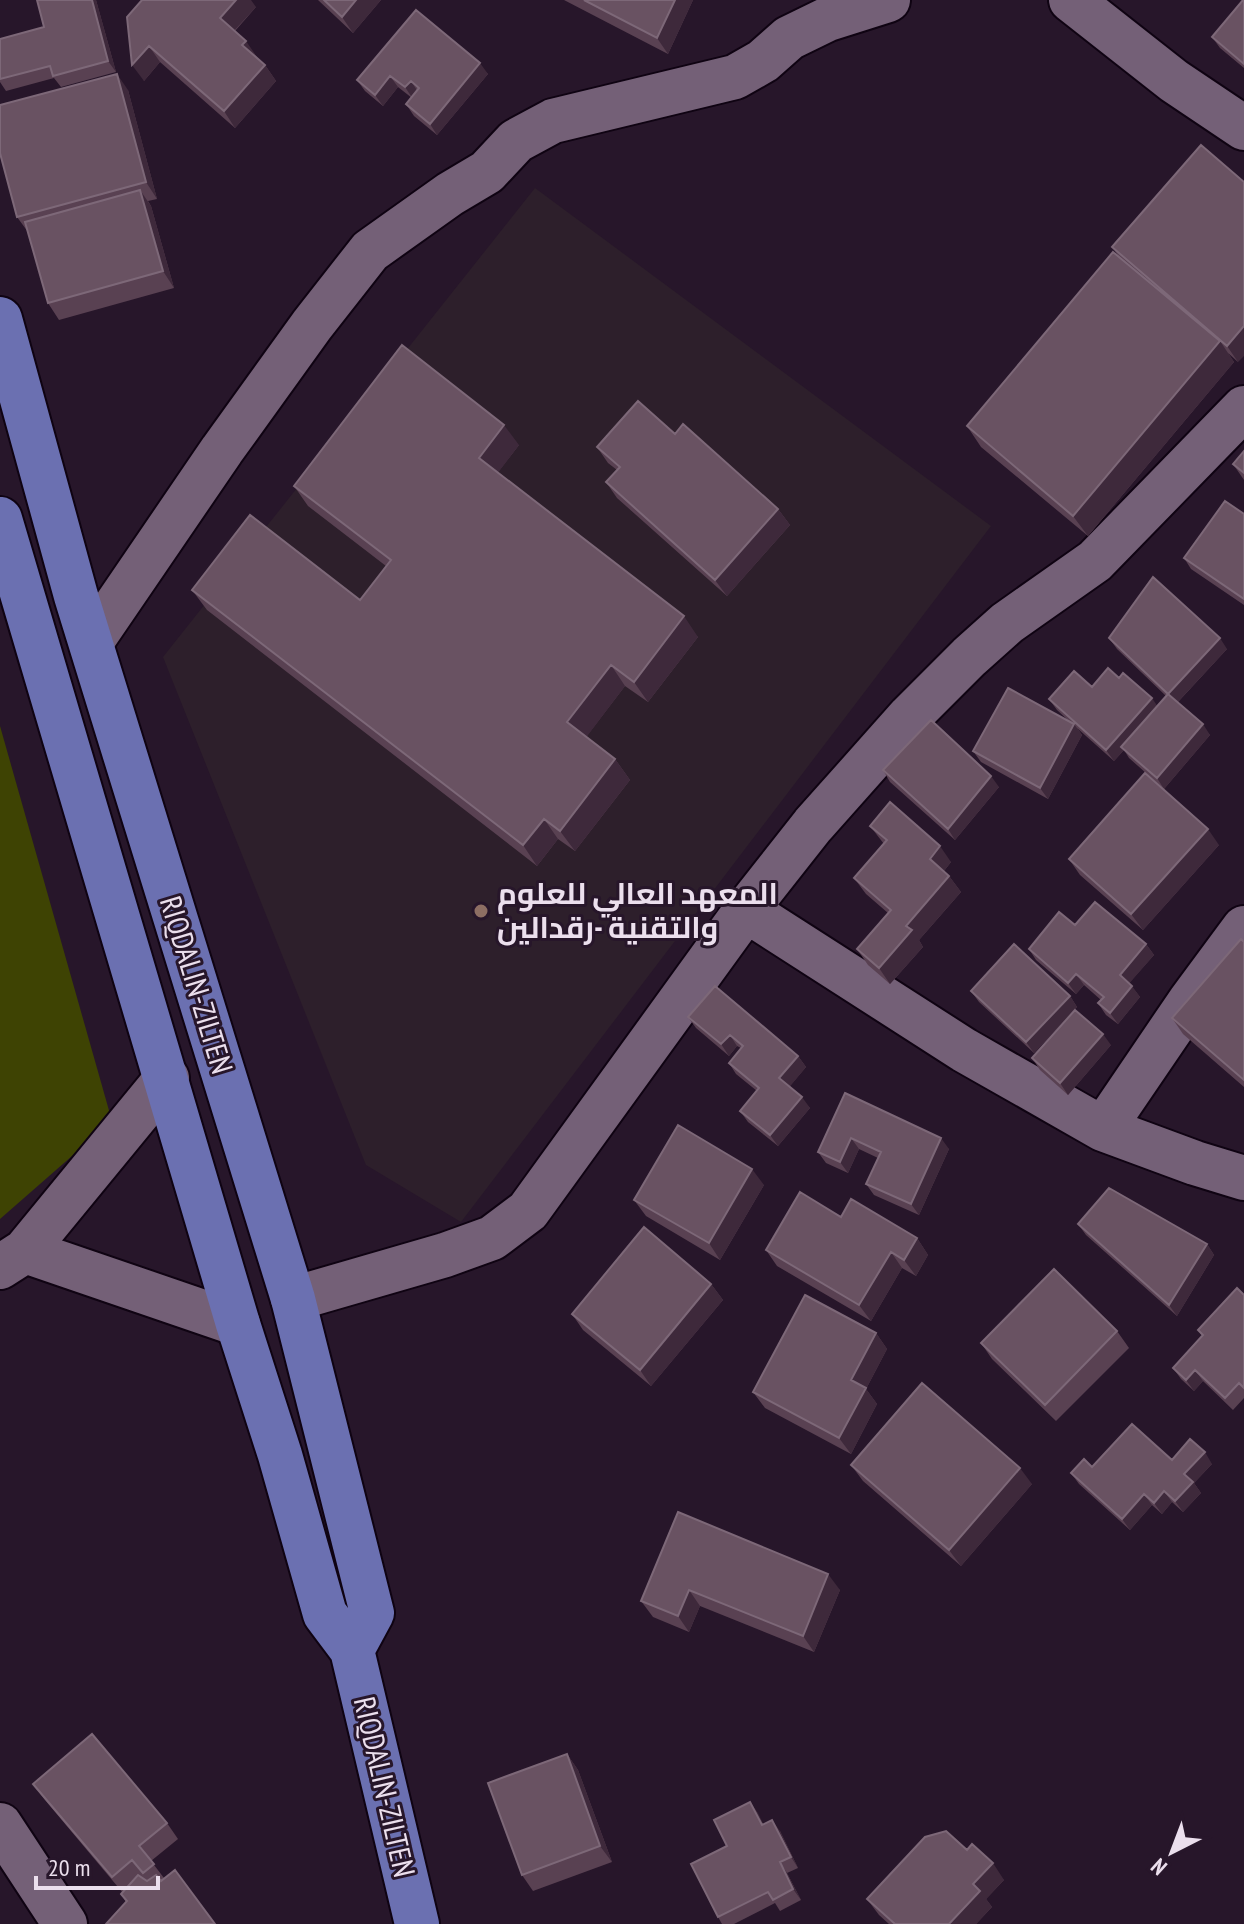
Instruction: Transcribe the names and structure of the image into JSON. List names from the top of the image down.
{
  "streets": {
    "main road": ["RIQDALIN-ZILTEN"]
  },
  "places": ["المعهد العالي للعلوم والتقنية -رقدالين"],
  "scale_bar": "20 m",
  "north": "bottom left"
}
